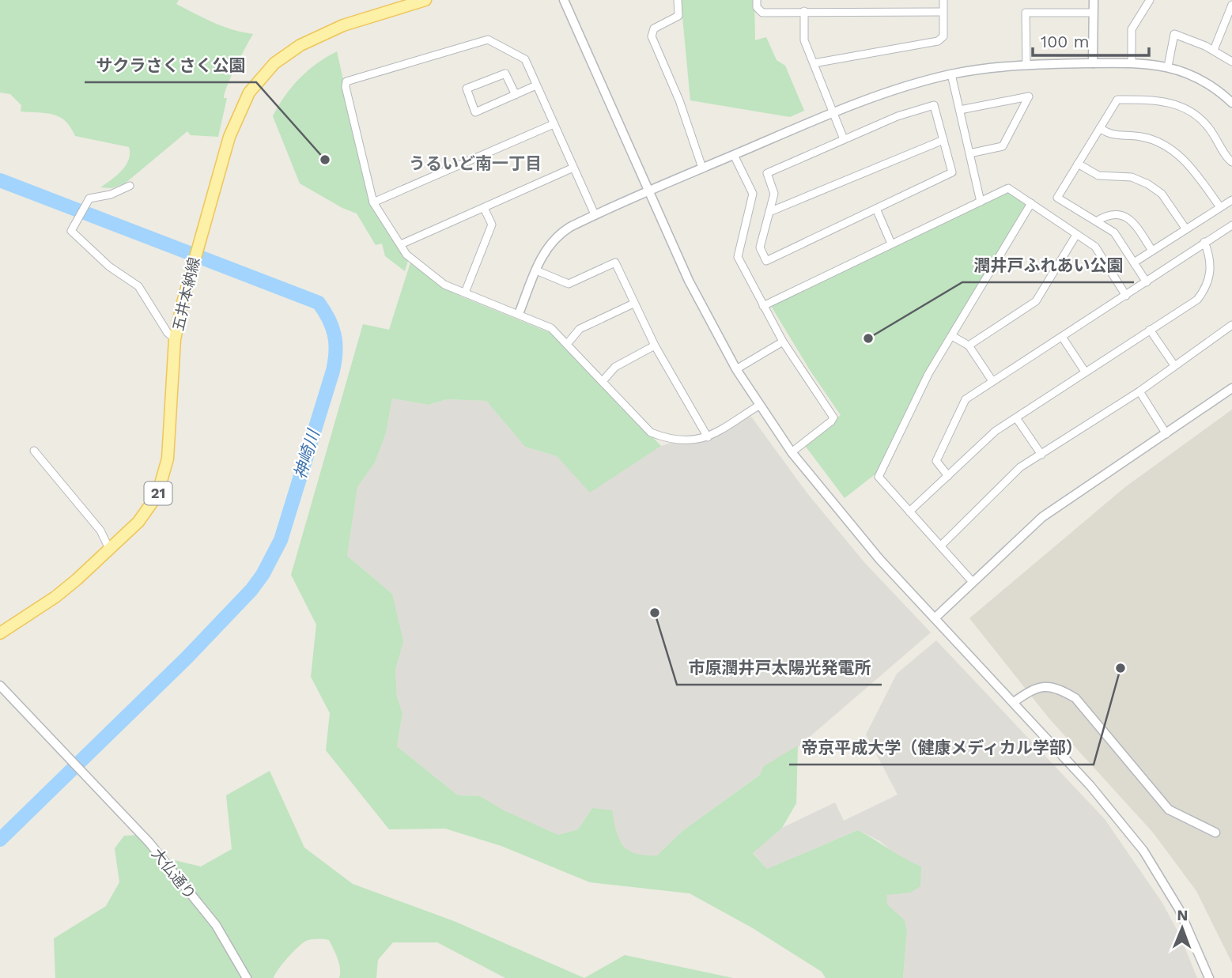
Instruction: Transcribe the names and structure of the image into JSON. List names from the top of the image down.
{
  "streets": {
    "main road": ["五井本納線", "21"],
    "street": ["大仏通り"]
  },
  "districts": ["うるいど南一丁目"],
  "water": ["神崎川"],
  "places": [
    "サクラさくさく公園",
    "潤井戸ふれあい公園",
    "市原潤井戸太陽光発電所",
    "帝京平成大学（健康メディカル学部）"
  ],
  "scale_bar": "100 m",
  "north": "top"
}
